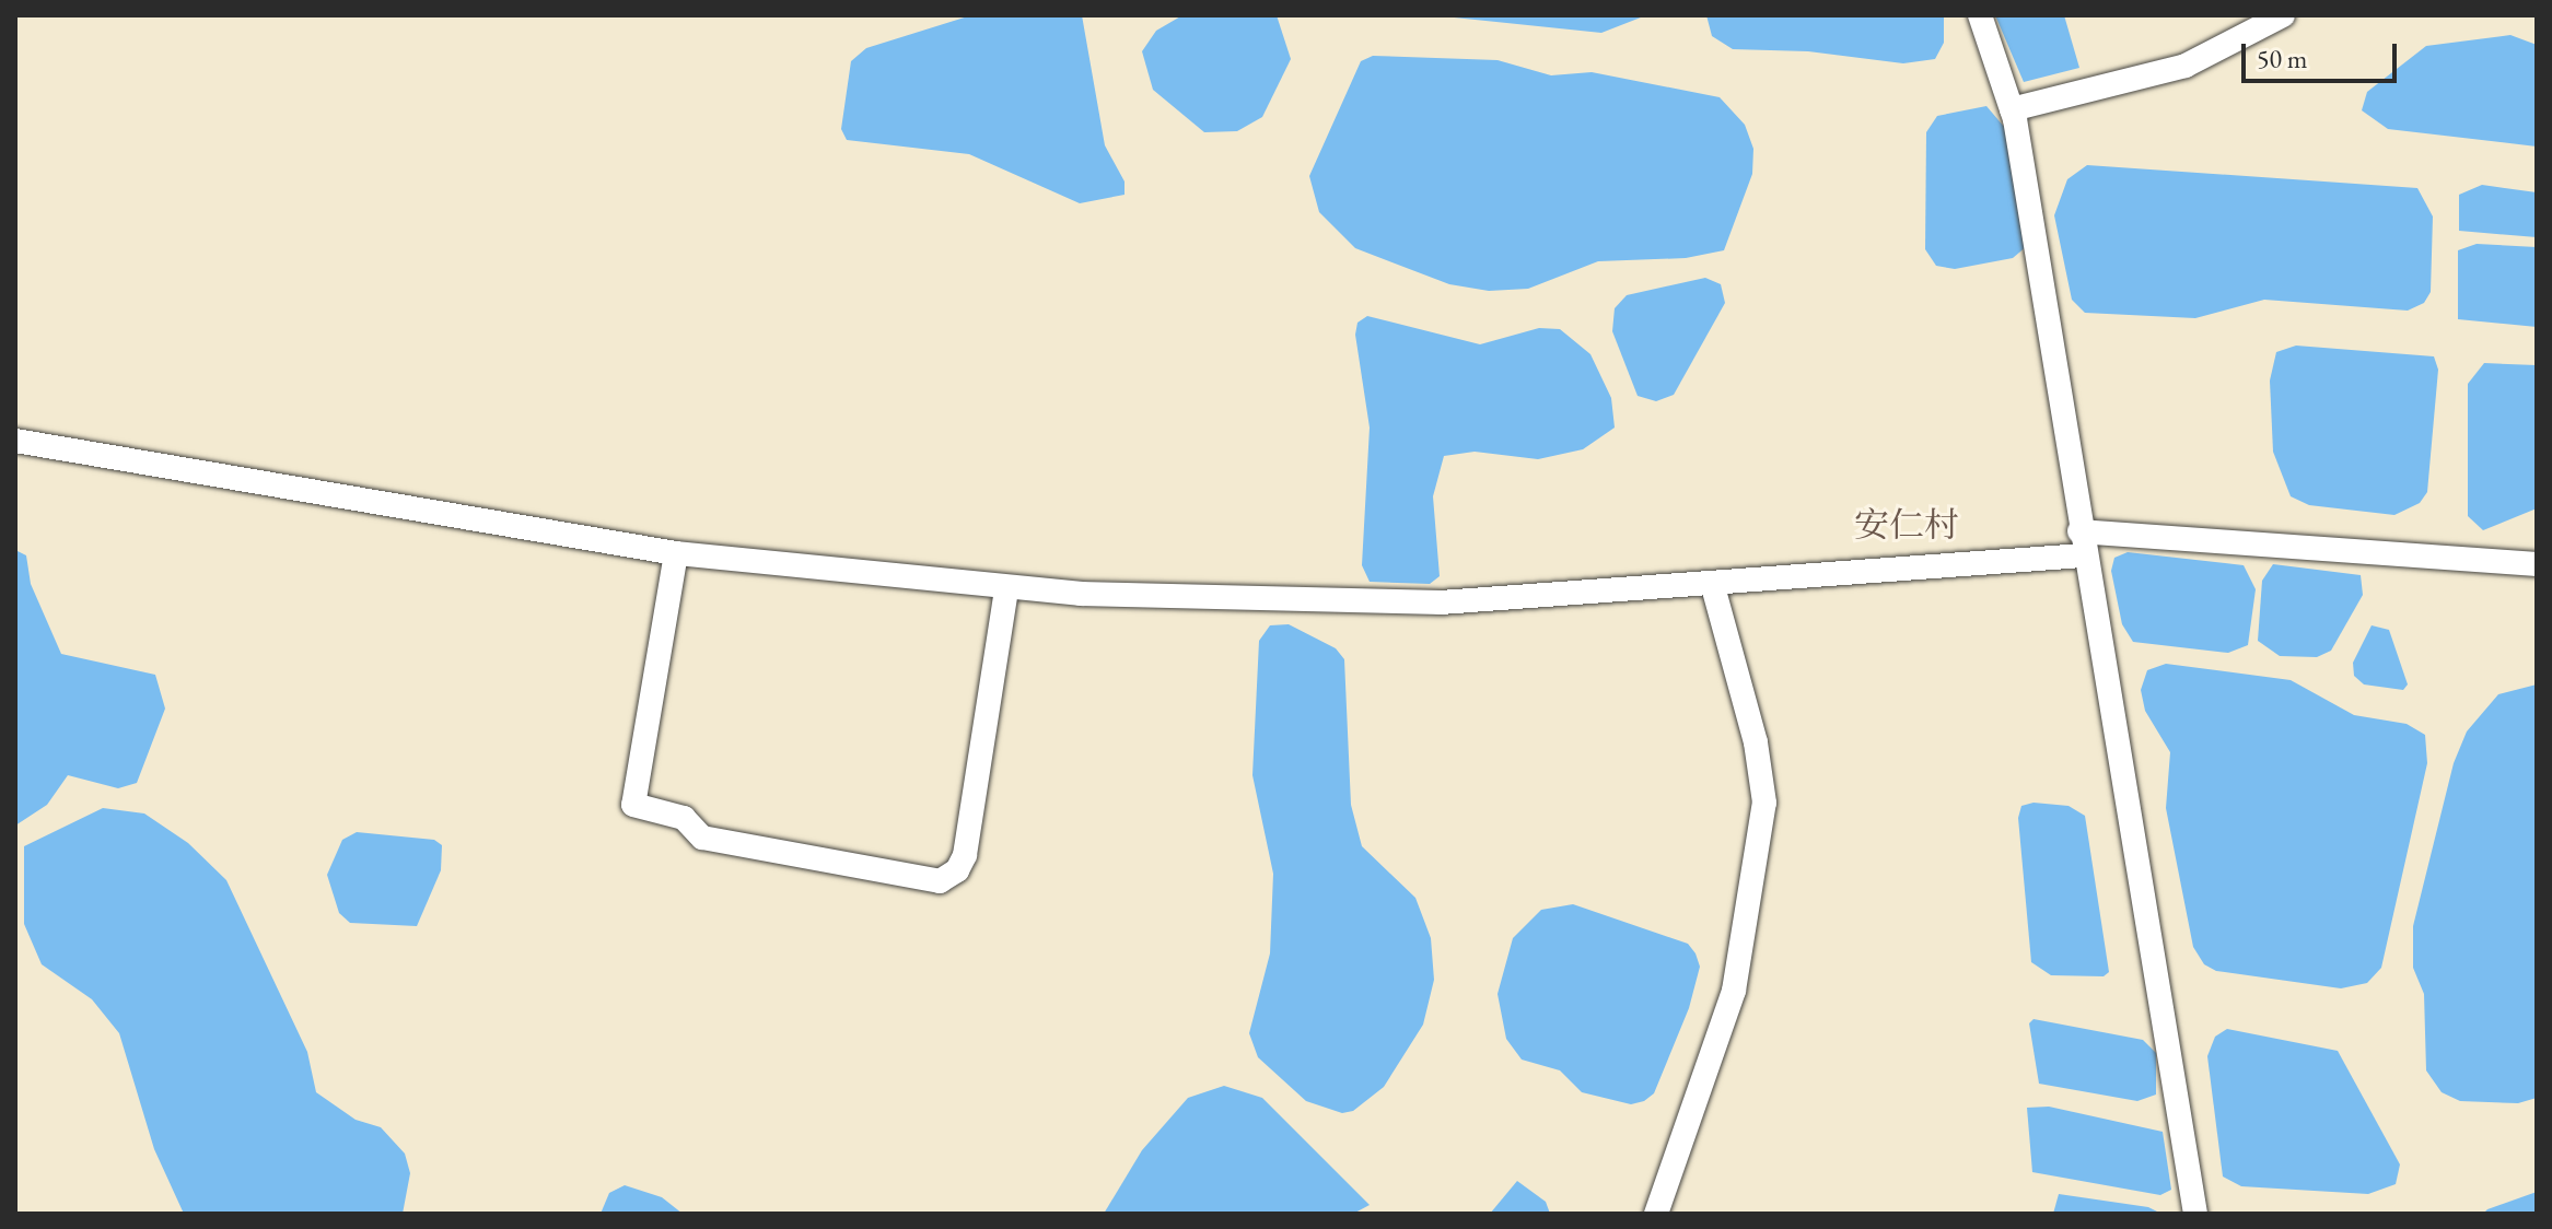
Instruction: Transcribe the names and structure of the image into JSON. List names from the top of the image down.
{
  "districts": ["安仁村"],
  "scale_bar": "50 m"
}
